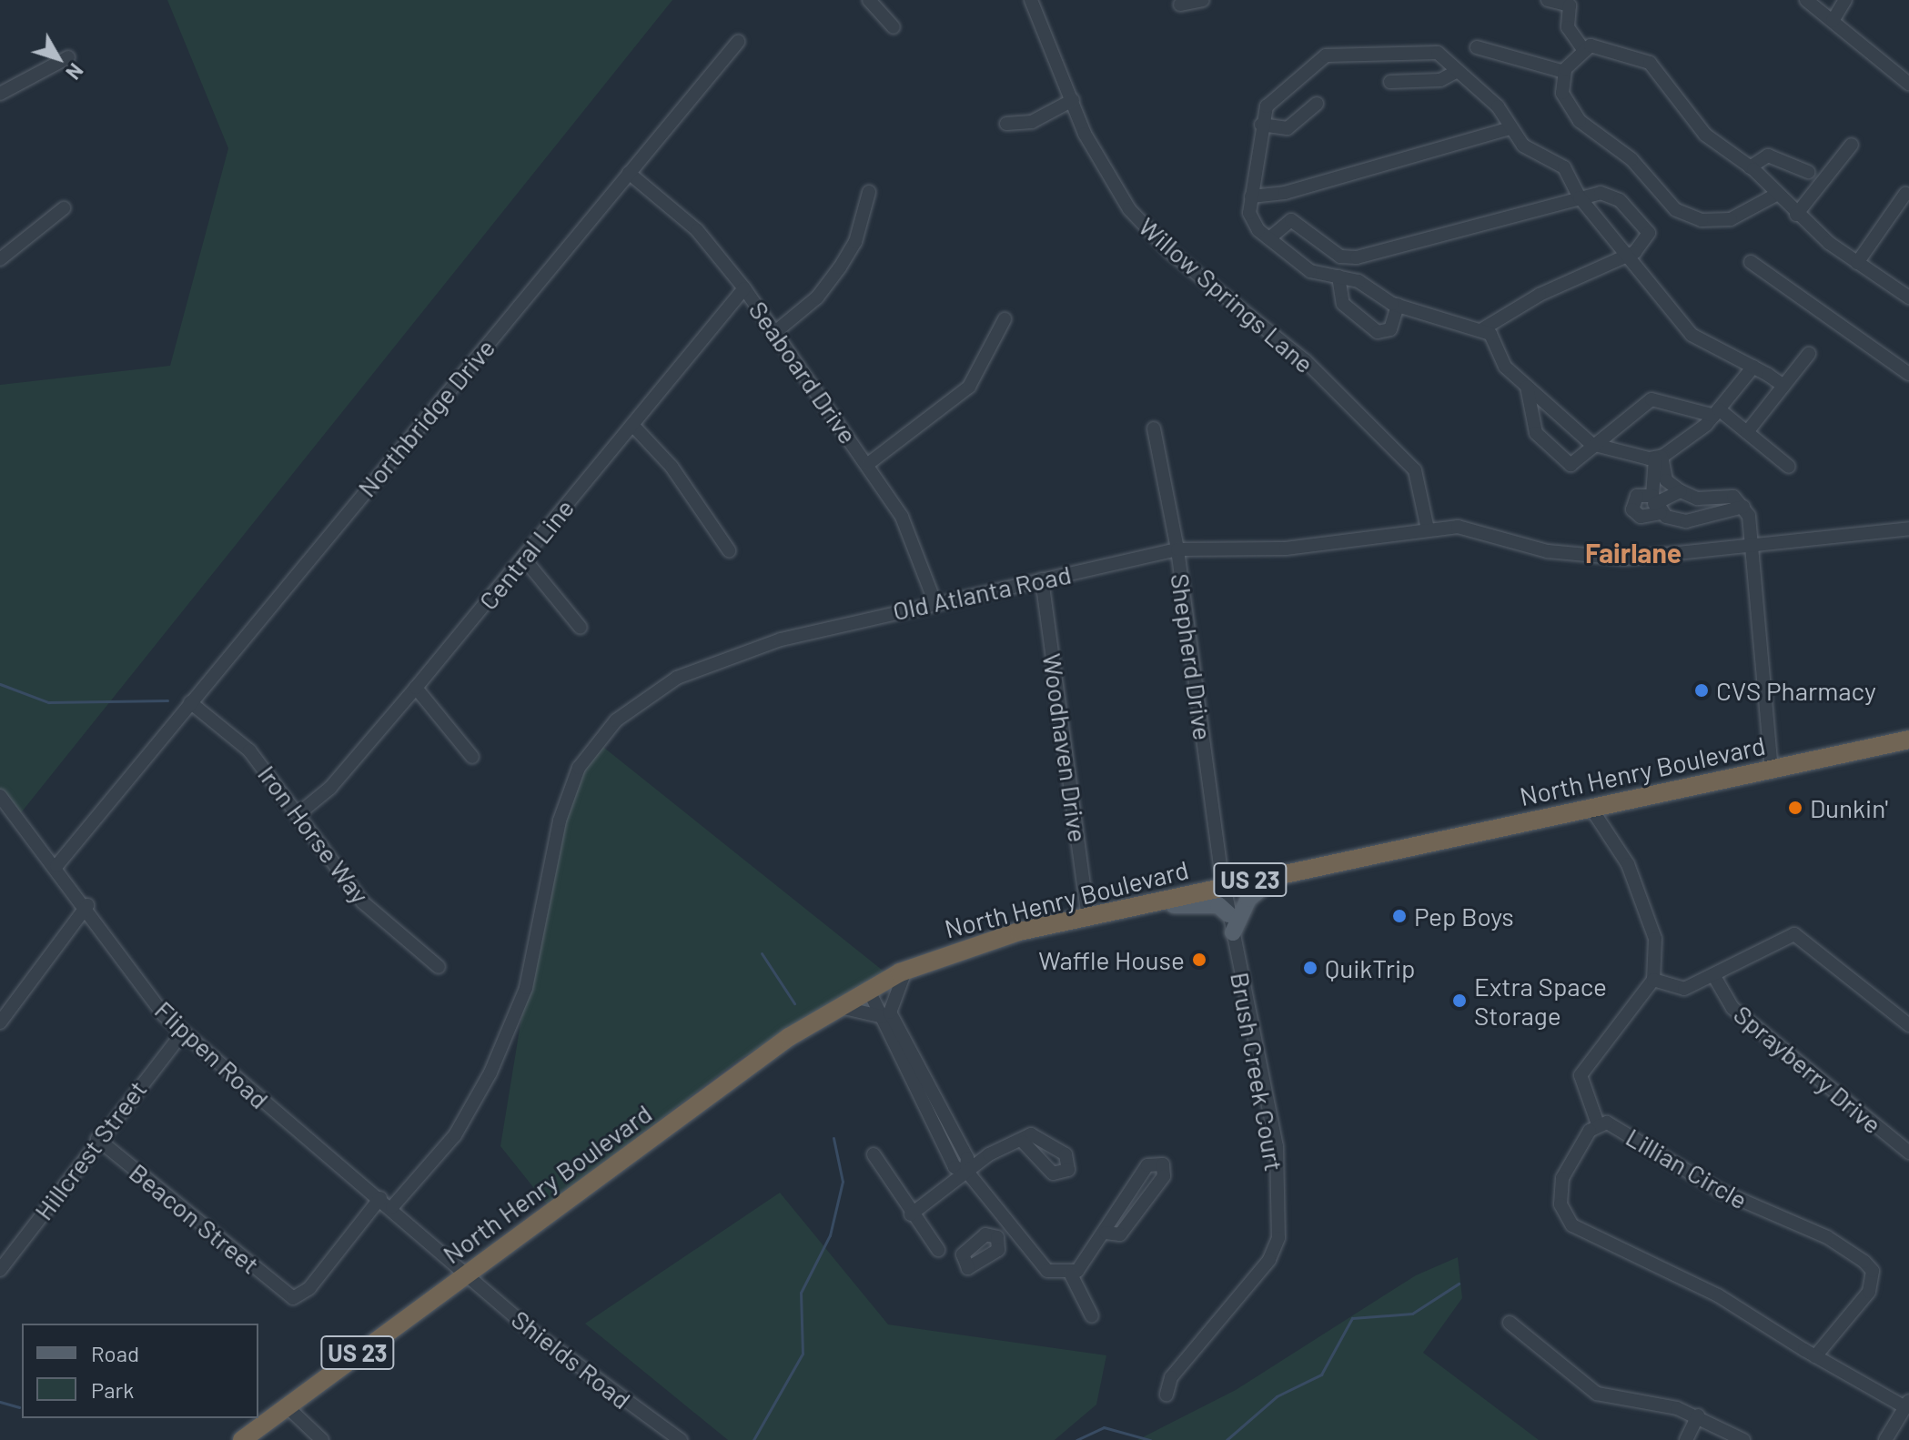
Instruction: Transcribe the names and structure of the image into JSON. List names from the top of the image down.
{
  "streets": {
    "highway": ["North Henry Boulevard", "US 23"],
    "street": [
      "Willow Springs Lane",
      "Seaboard Drive",
      "Northbridge Drive",
      "Central Line",
      "Old Atlanta Road",
      "Shepherd Drive",
      "Woodhaven Drive",
      "Iron Horse Way",
      "Flippen Road",
      "Sprayberry Drive",
      "Brush Creek Court",
      "Hillcrest Street",
      "Lillian Circle",
      "Beacon Street",
      "Shields Road"
    ]
  },
  "crossings": [
    ["Willow Springs Lane", "Old Atlanta Road"],
    ["Seaboard Drive", "Northbridge Drive"],
    ["Seaboard Drive", "Central Line"],
    ["Seaboard Drive", "Old Atlanta Road"],
    ["Northbridge Drive", "Iron Horse Way"],
    ["Northbridge Drive", "Flippen Road"],
    ["Central Line", "Iron Horse Way"],
    ["Old Atlanta Road", "Shepherd Drive"],
    ["Old Atlanta Road", "Woodhaven Drive"],
    ["Old Atlanta Road", "Flippen Road"],
    ["Shepherd Drive", "North Henry Boulevard"],
    ["Shepherd Drive", "Brush Creek Court"],
    ["Woodhaven Drive", "North Henry Boulevard"],
    ["North Henry Boulevard", "Flippen Road"],
    ["North Henry Boulevard", "Brush Creek Court"],
    ["North Henry Boulevard", "Shields Road"],
    ["Flippen Road", "Hillcrest Street"],
    ["Flippen Road", "Beacon Street"],
    ["Flippen Road", "Shields Road"],
    ["Hillcrest Street", "Beacon Street"]
  ],
  "districts": ["Fairlane"],
  "places": [
    "CVS Pharmacy",
    "Dunkin'",
    "Pep Boys",
    "Waffle House",
    "QuikTrip",
    "Extra Space Storage"
  ],
  "legend": ["Road", "Park"],
  "north": "bottom right"
}
